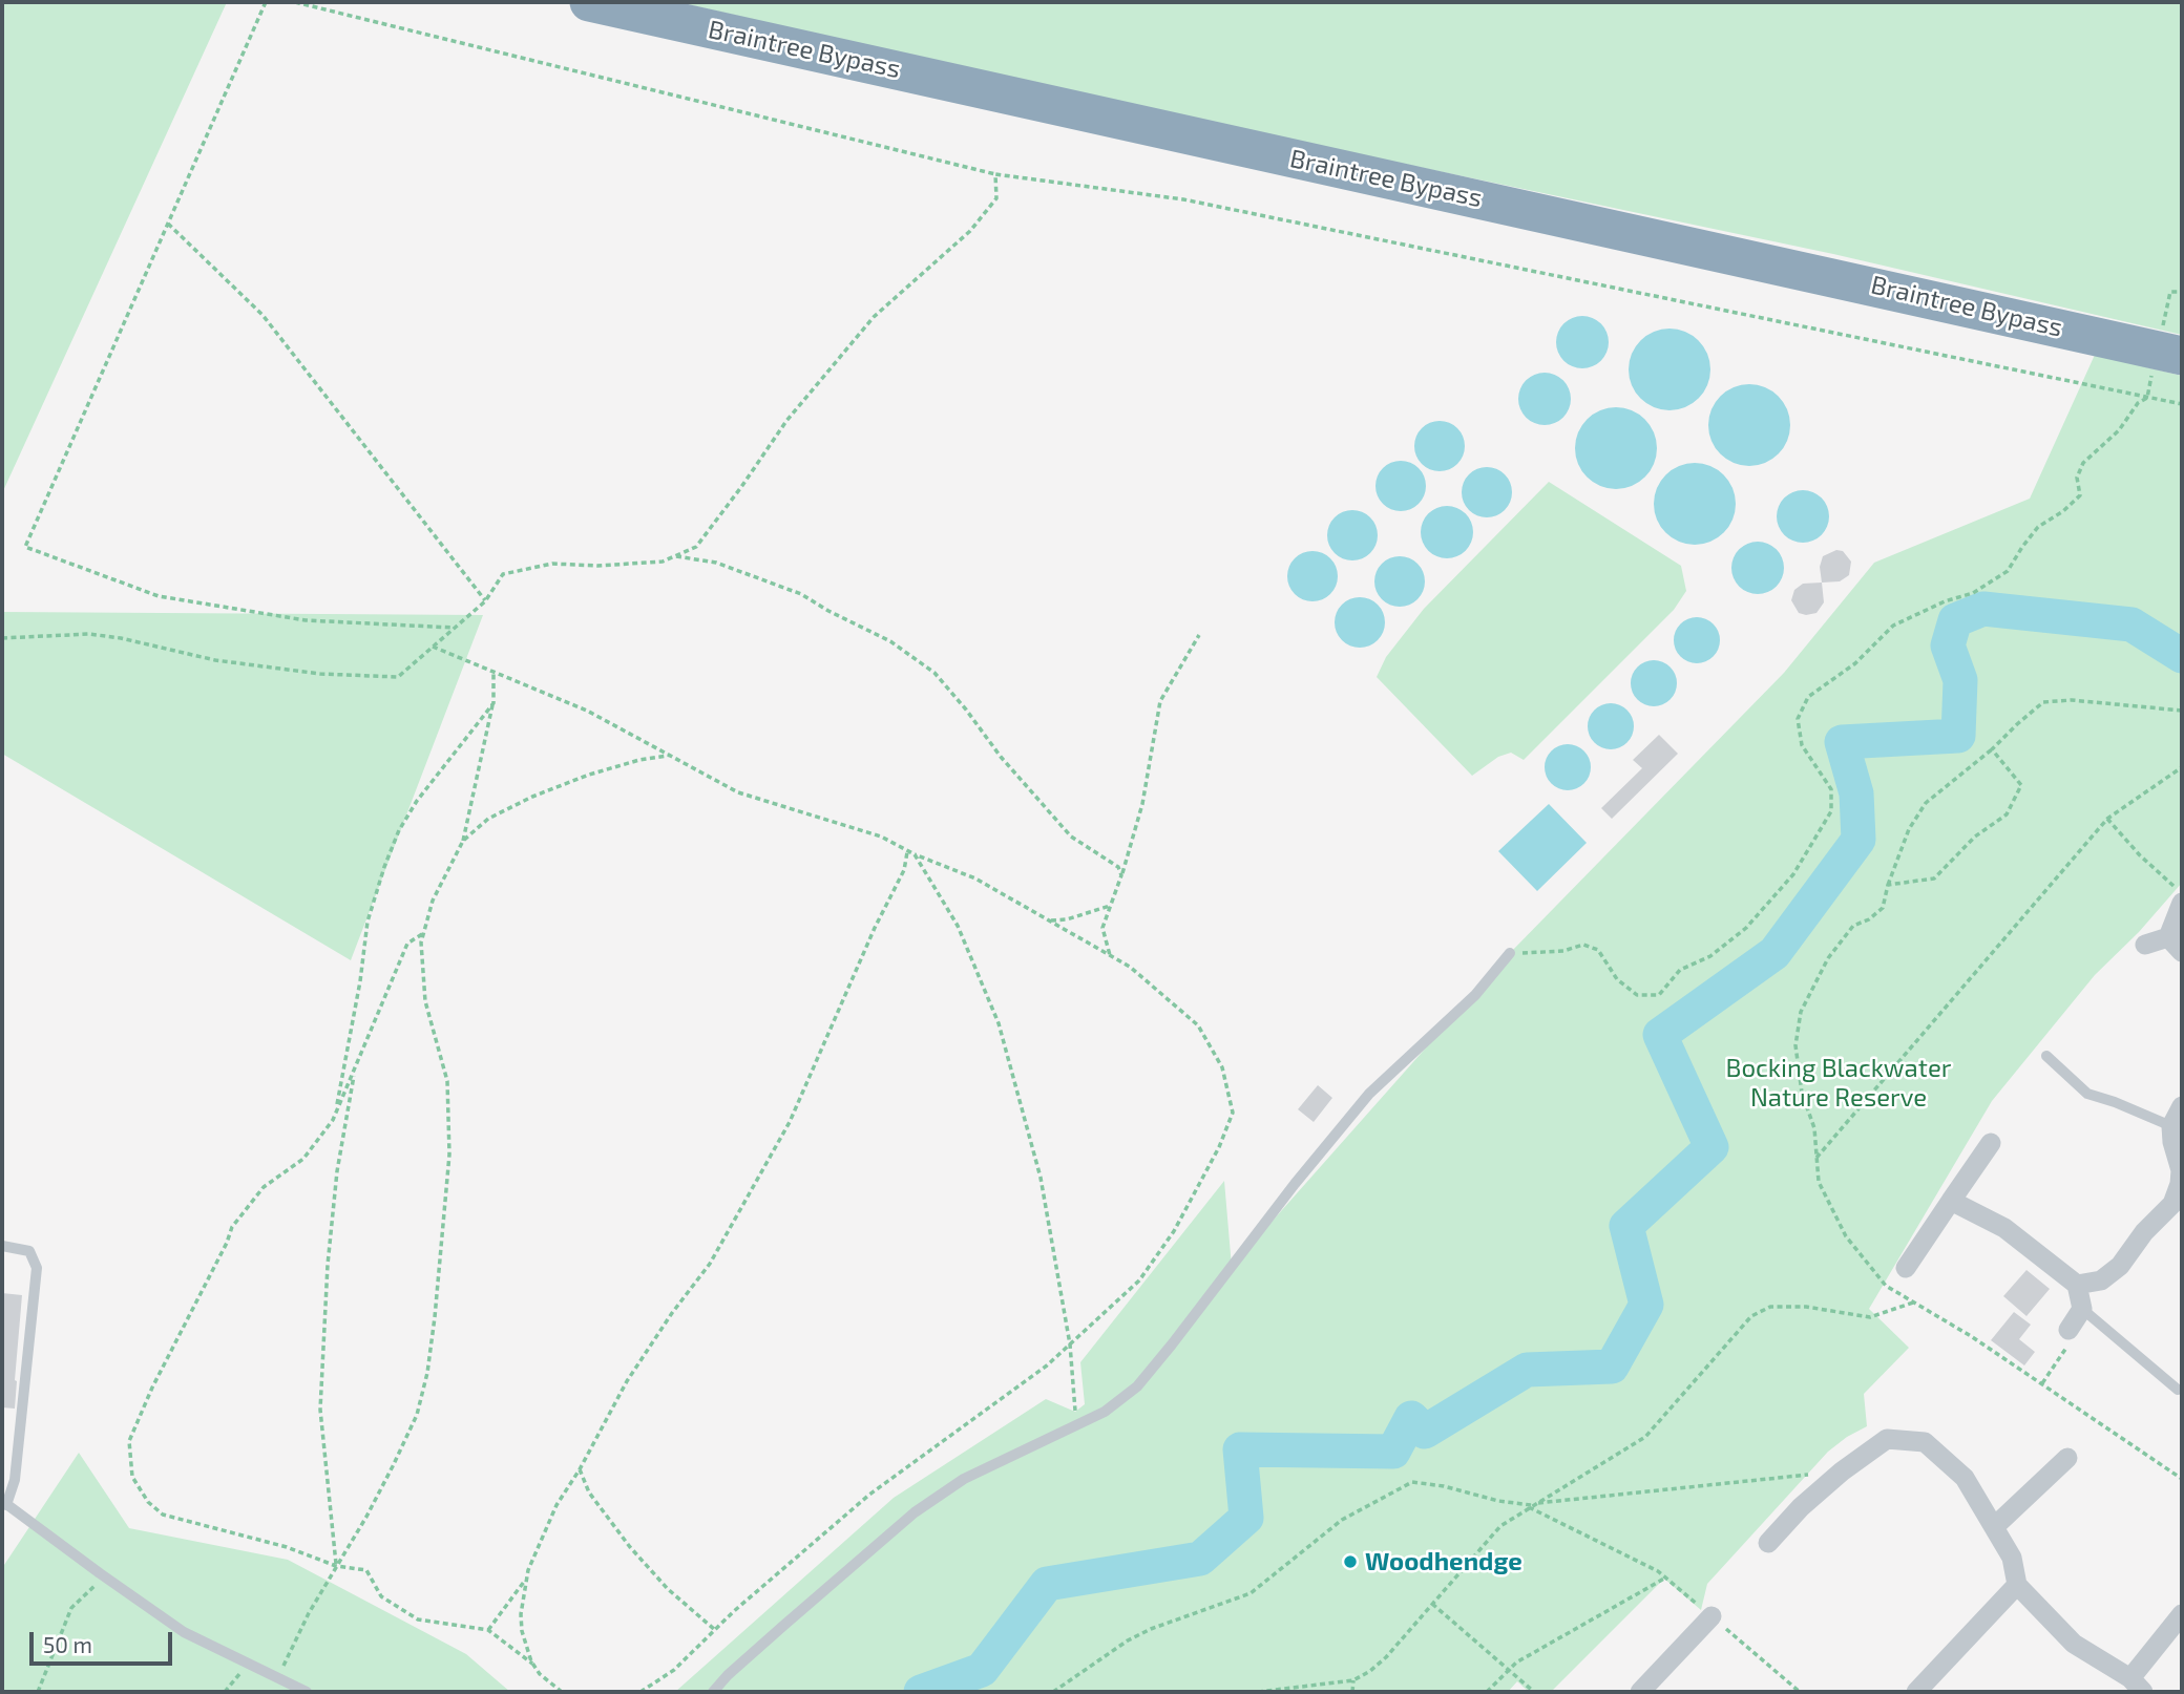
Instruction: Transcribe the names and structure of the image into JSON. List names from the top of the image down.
{
  "streets": {
    "highway": ["Braintree Bypass"]
  },
  "parks": ["Bocking Blackwater Nature Reserve"],
  "places": ["Woodhendge"],
  "scale_bar": "50 m"
}
